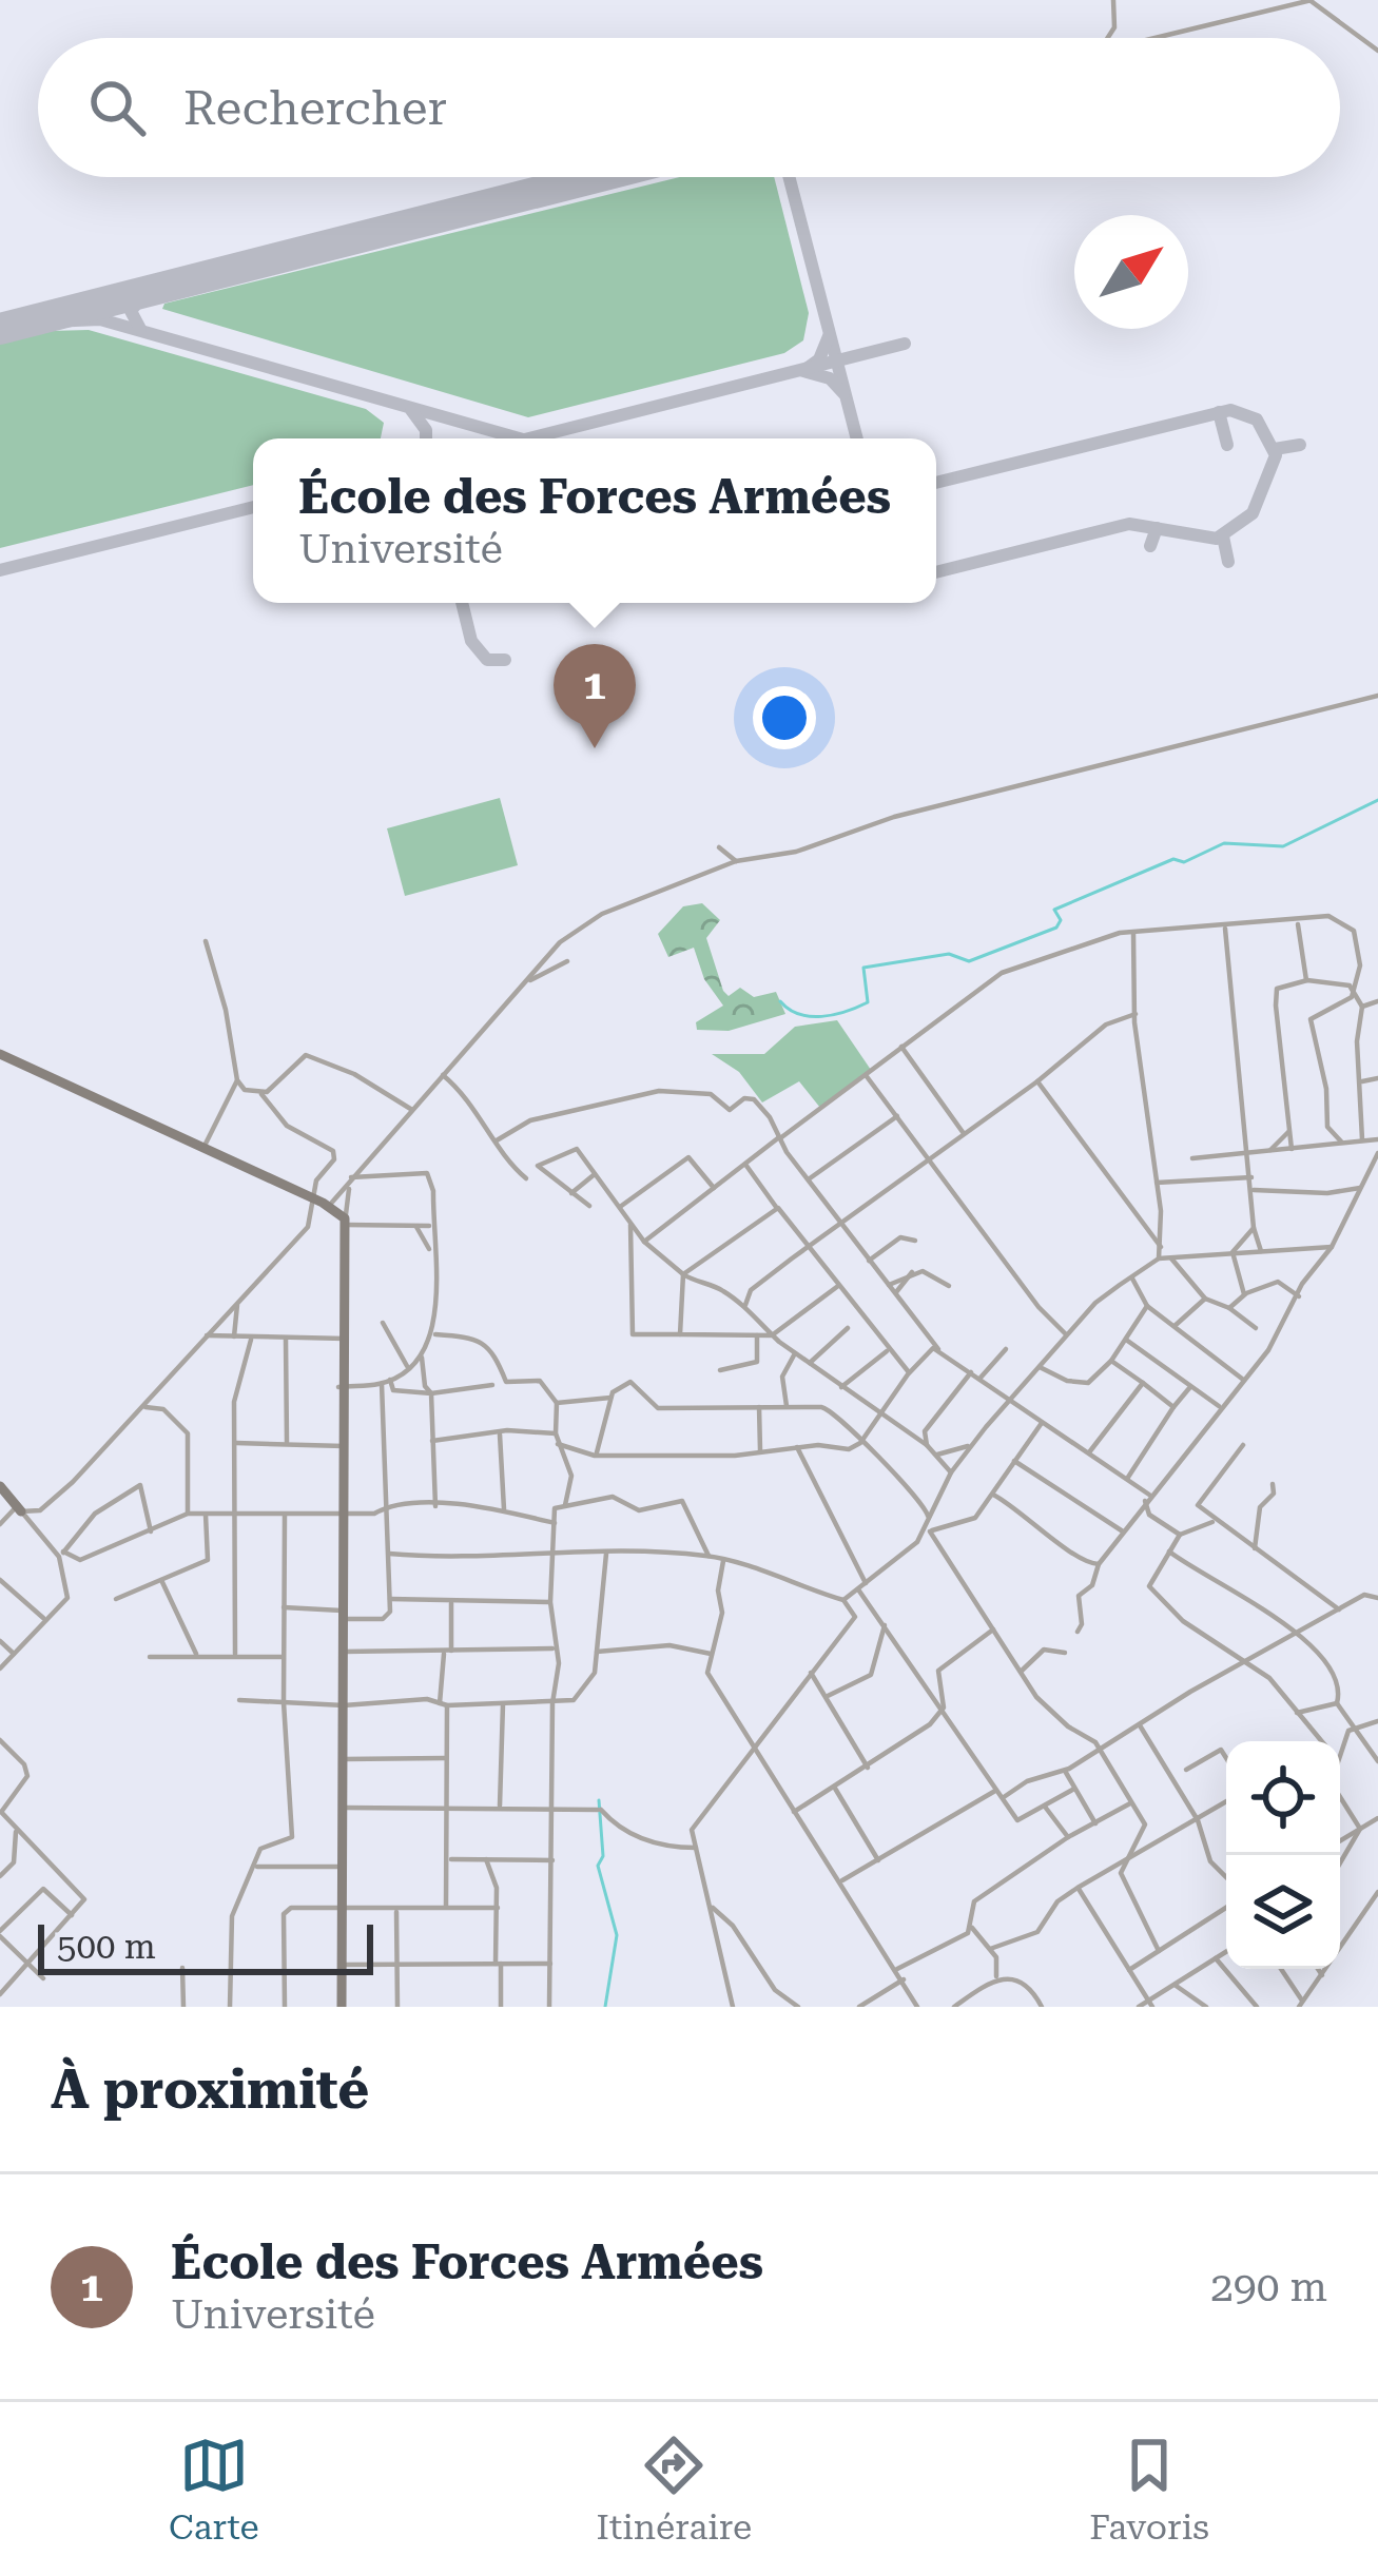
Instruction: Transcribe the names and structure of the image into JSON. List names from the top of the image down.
{
  "scale_bar": "500 m",
  "north": "top right",
  "page": {
    "search": "Rechercher",
    "popup": ["École des Forces Armées", "Université"],
    "pins": "1",
    "scale": "500 m",
    "heading": "À proximité",
    "list": [
      {
        "mark": "1",
        "name": "École des Forces Armées",
        "note": "Université",
        "value": "290 m"
      }
    ],
    "nav": ["Carte", "Itinéraire", "Favoris"]
  }
}
